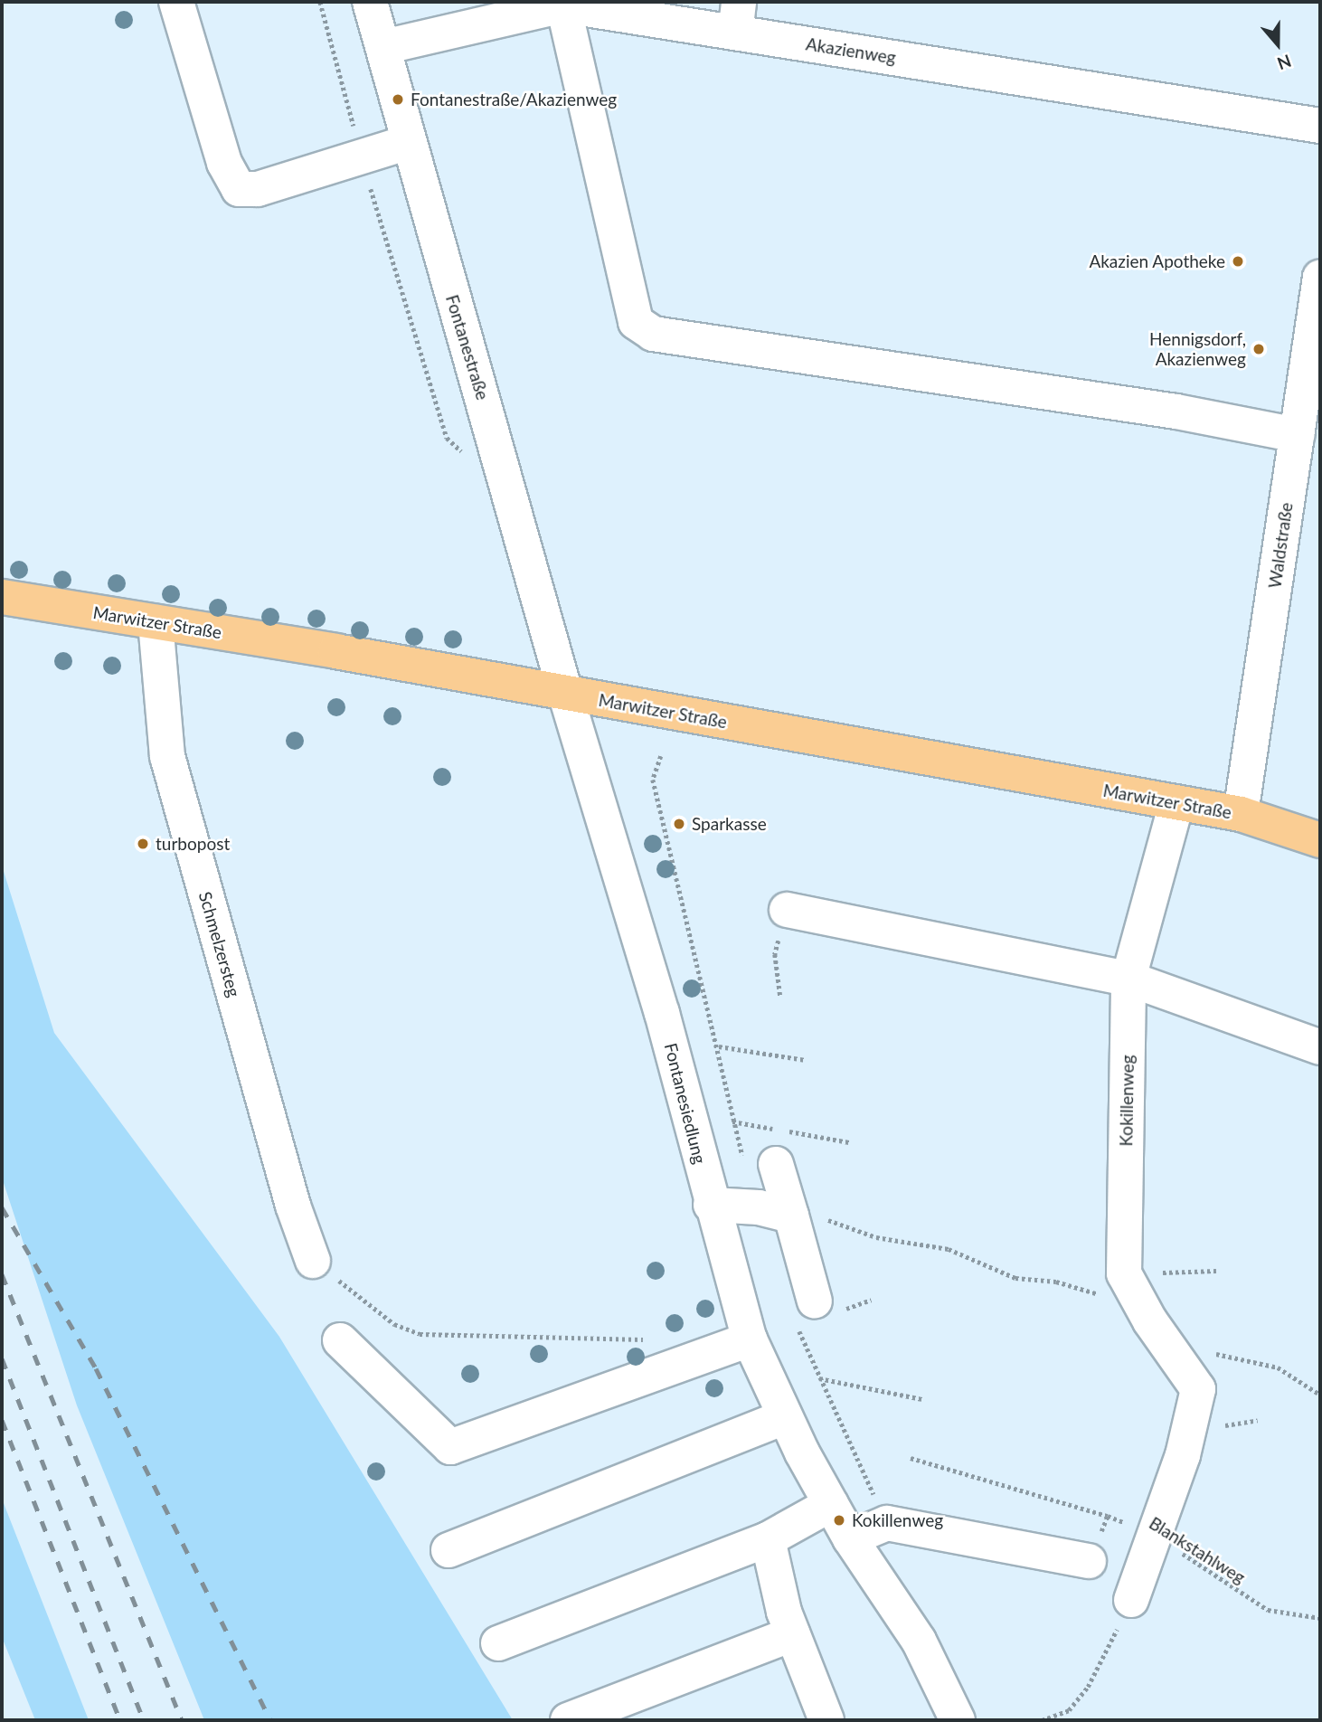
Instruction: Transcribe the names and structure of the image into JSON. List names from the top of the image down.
{
  "streets": {
    "main road": ["Marwitzer Straße"],
    "street": [
      "Akazienweg",
      "Fontanestraße",
      "Waldstraße",
      "Schmelzersteg",
      "Kokillenweg",
      "Fontanesiedlung"
    ],
    "path": ["Blankstahlweg"]
  },
  "crossings": [
    ["Akazienweg", "Fontanestraße"],
    ["Fontanestraße", "Marwitzer Straße"],
    ["Fontanestraße", "Fontanesiedlung"],
    ["Waldstraße", "Marwitzer Straße"],
    ["Marwitzer Straße", "Schmelzersteg"],
    ["Marwitzer Straße", "Kokillenweg"],
    ["Marwitzer Straße", "Fontanesiedlung"],
    ["Kokillenweg", "Blankstahlweg"]
  ],
  "places": [
    "Fontanestraße/Akazienweg",
    "Akazien Apotheke",
    "Hennigsdorf, Akazienweg",
    "Sparkasse",
    "turbopost",
    "Kokillenweg"
  ],
  "north": "bottom"
}
